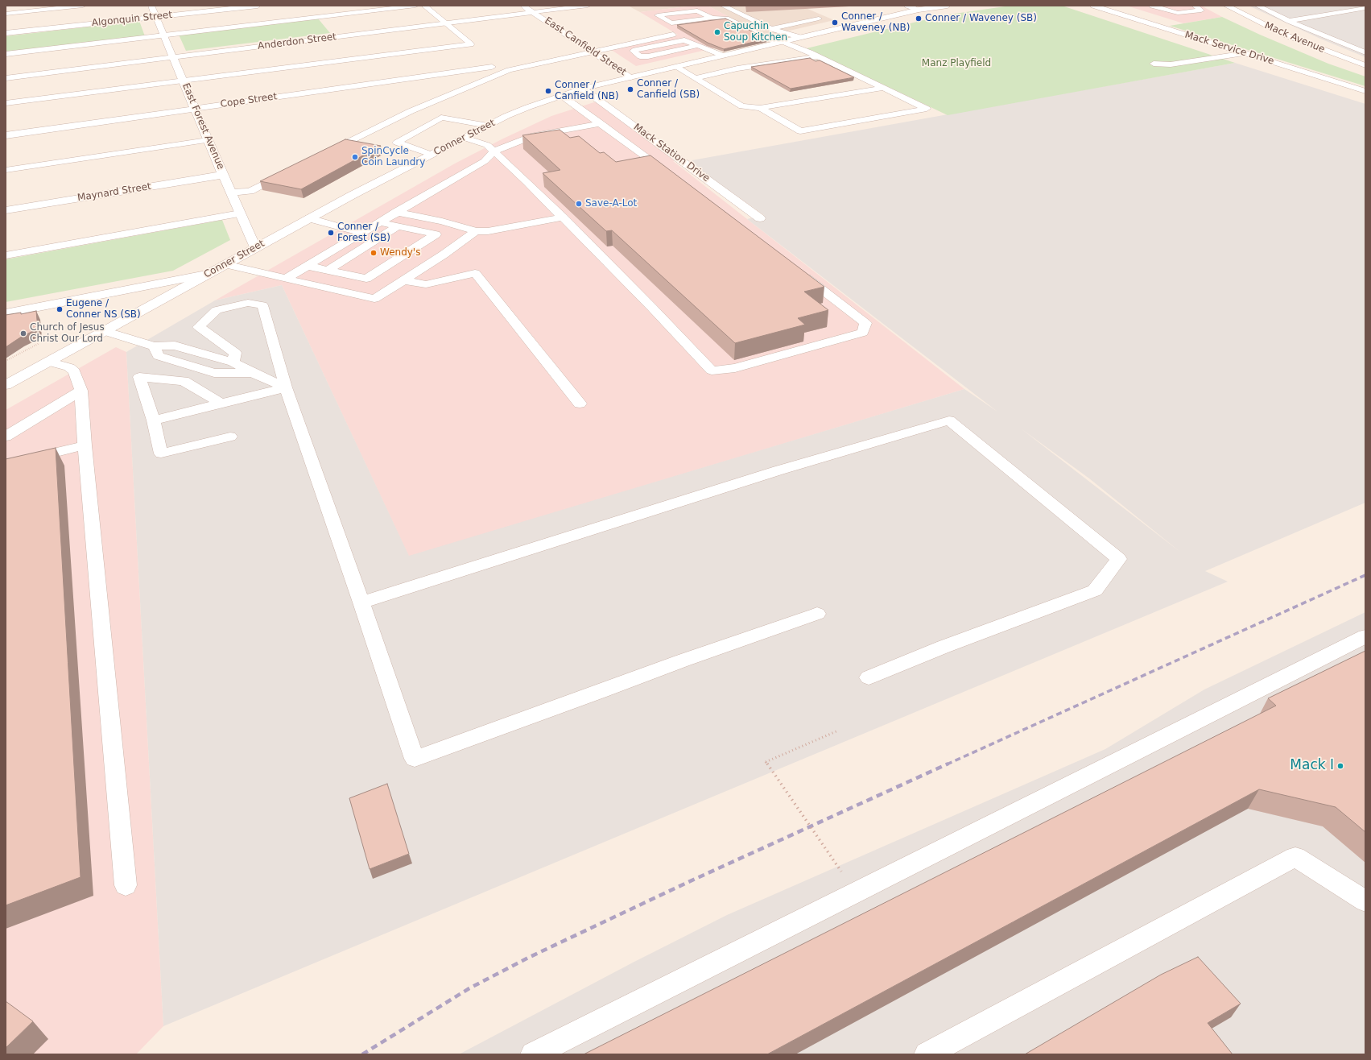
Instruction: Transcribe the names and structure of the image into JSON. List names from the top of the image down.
{
  "streets": {
    "street": [
      "Algonquin Street",
      "Mack Avenue",
      "Anderdon Street",
      "East Canfield Street",
      "Mack Service Drive",
      "Cope Street",
      "East Forest Avenue",
      "Conner Street",
      "Mack Station Drive",
      "Maynard Street"
    ]
  },
  "crossings": [
    ["Algonquin Street", "East Forest Avenue"],
    ["Anderdon Street", "East Canfield Street"],
    ["Anderdon Street", "East Forest Avenue"],
    ["East Canfield Street", "Conner Street"],
    ["Cope Street", "East Forest Avenue"],
    ["East Forest Avenue", "Conner Street"],
    ["East Forest Avenue", "Maynard Street"],
    ["Conner Street", "Mack Station Drive"]
  ],
  "parks": ["Manz Playfield"],
  "places": [
    "Conner / Waveney (SB)",
    "Conner / Waveney (NB)",
    "Capuchin Soup Kitchen",
    "Conner / Canfield (SB)",
    "Conner / Canfield (NB)",
    "SpinCycle Coin Laundry",
    "Save-A-Lot",
    "Conner / Forest (SB)",
    "Wendy's",
    "Eugene / Conner NS (SB)",
    "Church of Jesus Christ Our Lord",
    "Mack I"
  ]
}
